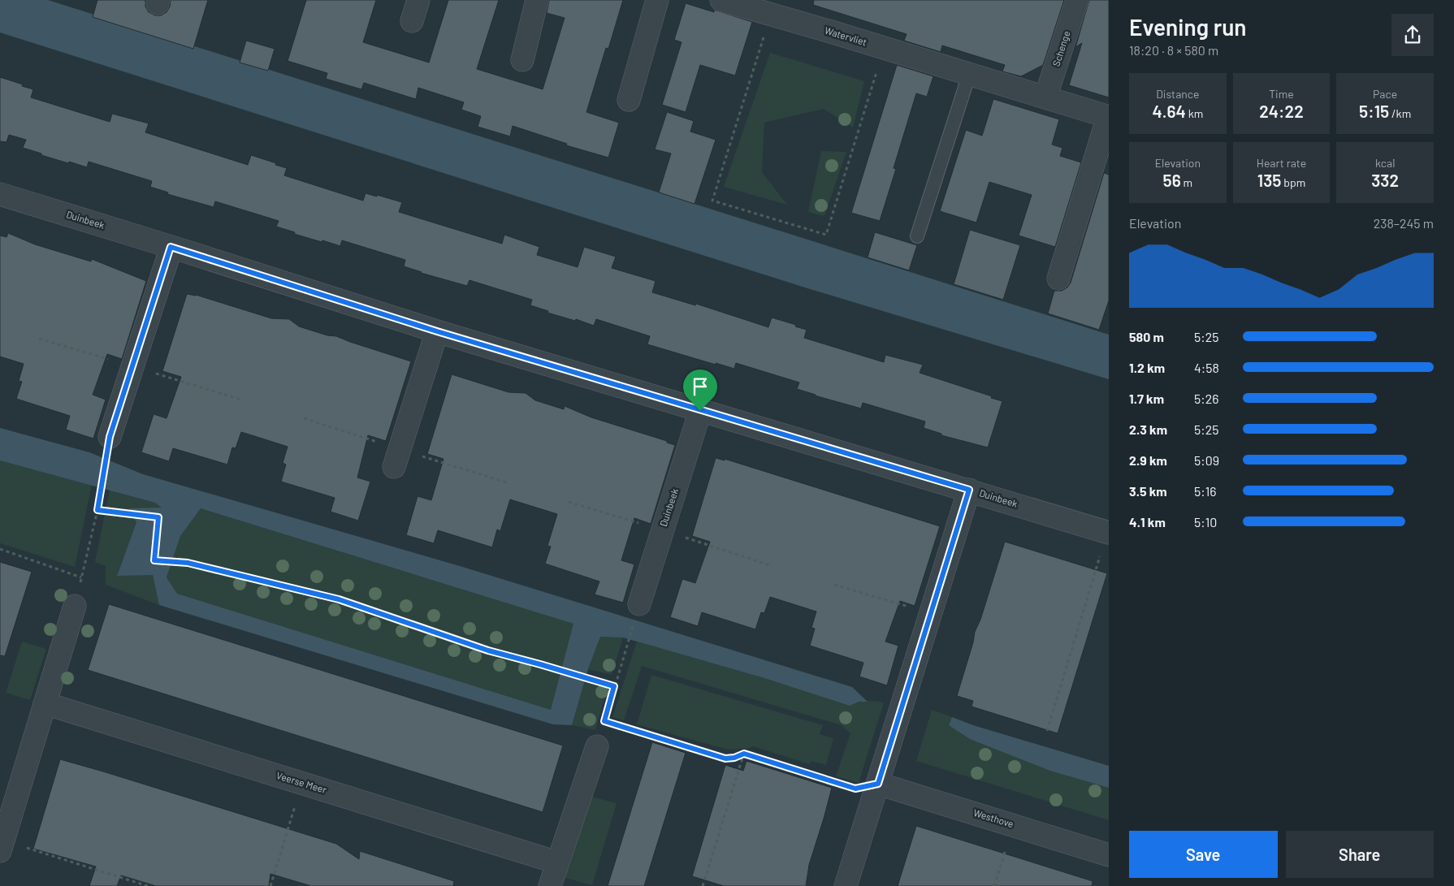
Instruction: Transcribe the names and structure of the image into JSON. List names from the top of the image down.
{
  "streets": {
    "street": [
      "Watervliet",
      "Schenge",
      "Duinbeek",
      "Veerse Meer",
      "Westhove"
    ]
  },
  "crossings": [
    ["Watervliet", "Schenge"]
  ],
  "page": {
    "heading": ["Evening run", "18:20 · 8 × 580 m"],
    "stats": [
      ["Distance", "4.64 km"],
      ["Time", "24:22"],
      ["Pace", "5:15 /km"],
      ["Elevation", "56 m"],
      ["Heart rate", "135 bpm"],
      ["kcal", "332"]
    ],
    "chart": ["Elevation", "238–245 m"],
    "list": [
      {
        "name": "580 m",
        "note": "5:25"
      },
      {
        "name": "1.2 km",
        "note": "4:58"
      },
      {
        "name": "1.7 km",
        "note": "5:26"
      },
      {
        "name": "2.3 km",
        "note": "5:25"
      },
      {
        "name": "2.9 km",
        "note": "5:09"
      },
      {
        "name": "3.5 km",
        "note": "5:16"
      },
      {
        "name": "4.1 km",
        "note": "5:10"
      }
    ],
    "buttons": ["Save", "Share"]
  }
}
